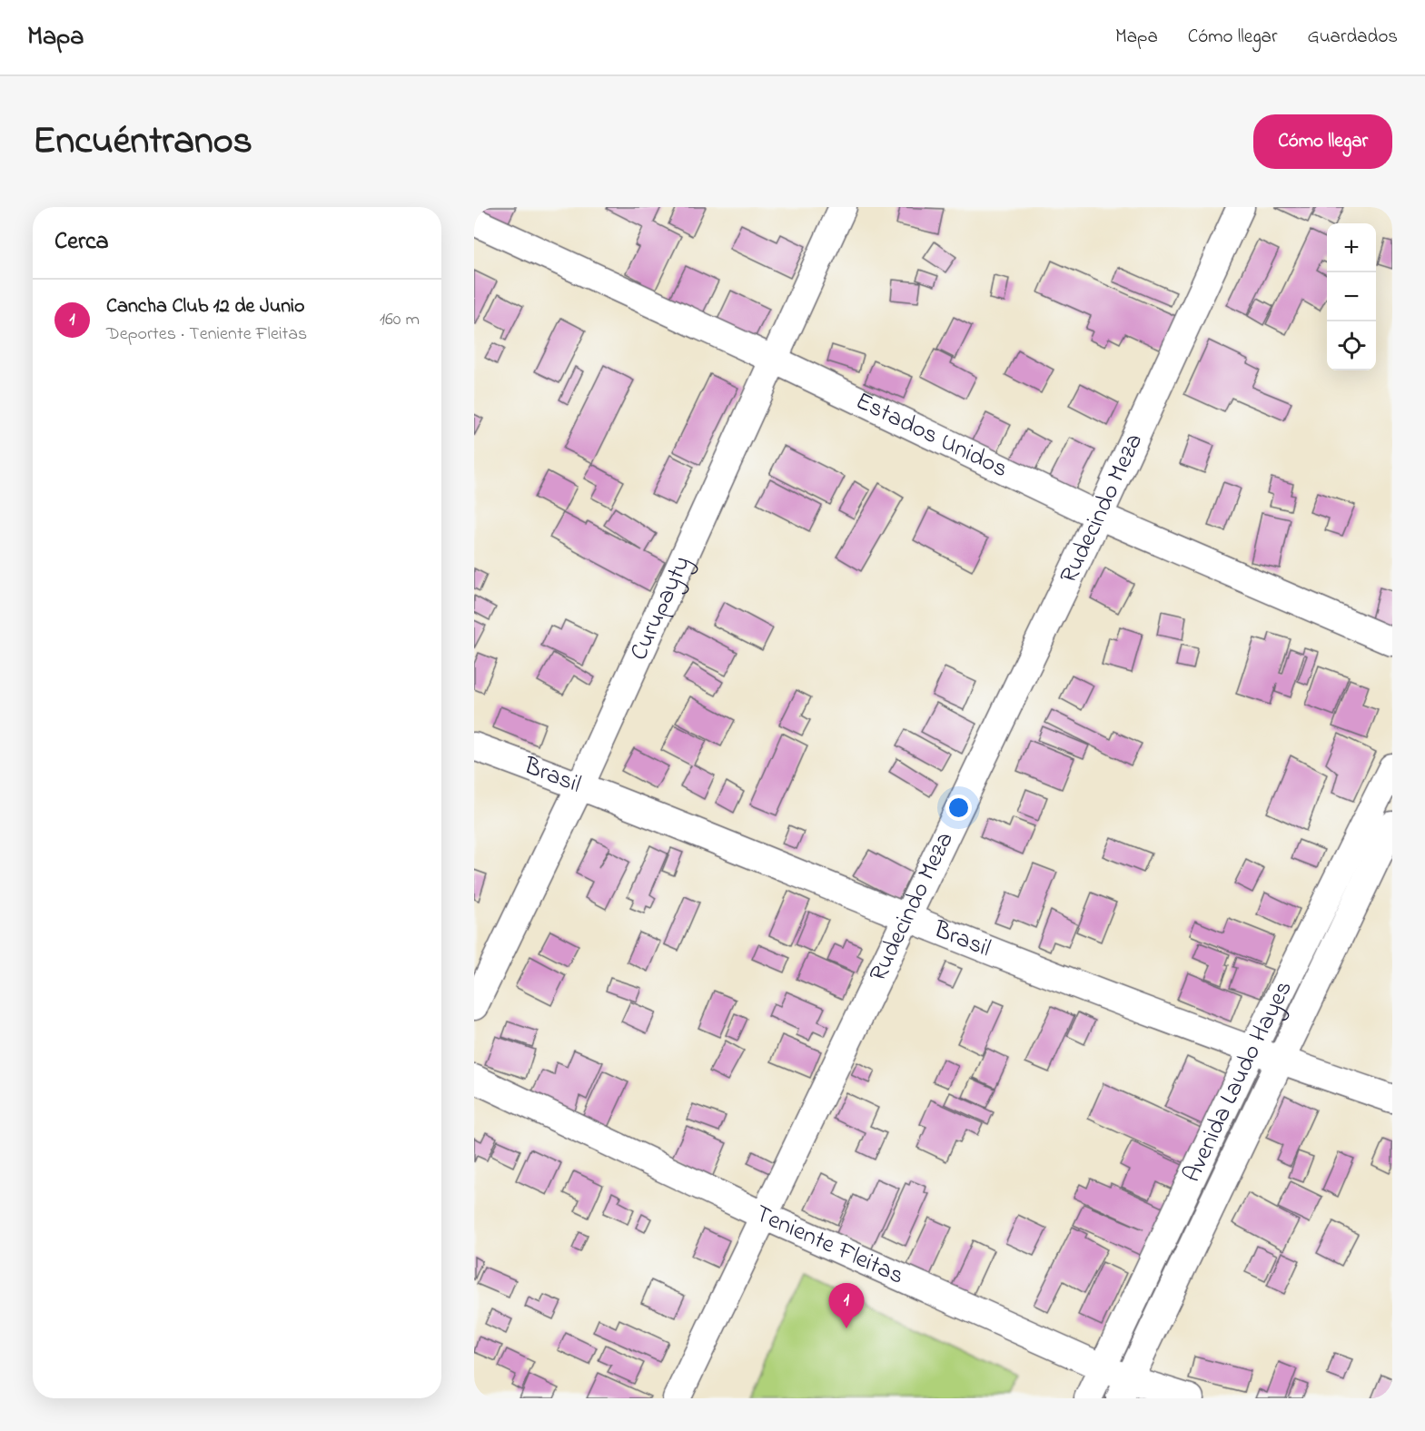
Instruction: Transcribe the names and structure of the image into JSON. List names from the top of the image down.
{
  "streets": {
    "street": [
      "Estados Unidos",
      "Rudecindo Meza",
      "Curupayty",
      "Brasil",
      "Avenida Laudo Hayes",
      "Teniente Fleitas"
    ]
  },
  "crossings": [
    ["Estados Unidos", "Rudecindo Meza"],
    ["Estados Unidos", "Curupayty"],
    ["Rudecindo Meza", "Brasil"],
    ["Rudecindo Meza", "Teniente Fleitas"],
    ["Curupayty", "Brasil"],
    ["Brasil", "Avenida Laudo Hayes"],
    ["Avenida Laudo Hayes", "Teniente Fleitas"]
  ],
  "page": {
    "header": "Mapa",
    "nav": ["Mapa", "Cómo llegar", "Guardados"],
    "title": "Encuéntranos",
    "buttons": "Cómo llegar",
    "heading": "Cerca",
    "map_buttons": ["+", "−"],
    "list": [
      {
        "mark": "1",
        "name": "Cancha Club 12 de Junio",
        "note": "Deportes · Teniente Fleitas",
        "value": "160 m"
      }
    ],
    "pins": "1"
  }
}
